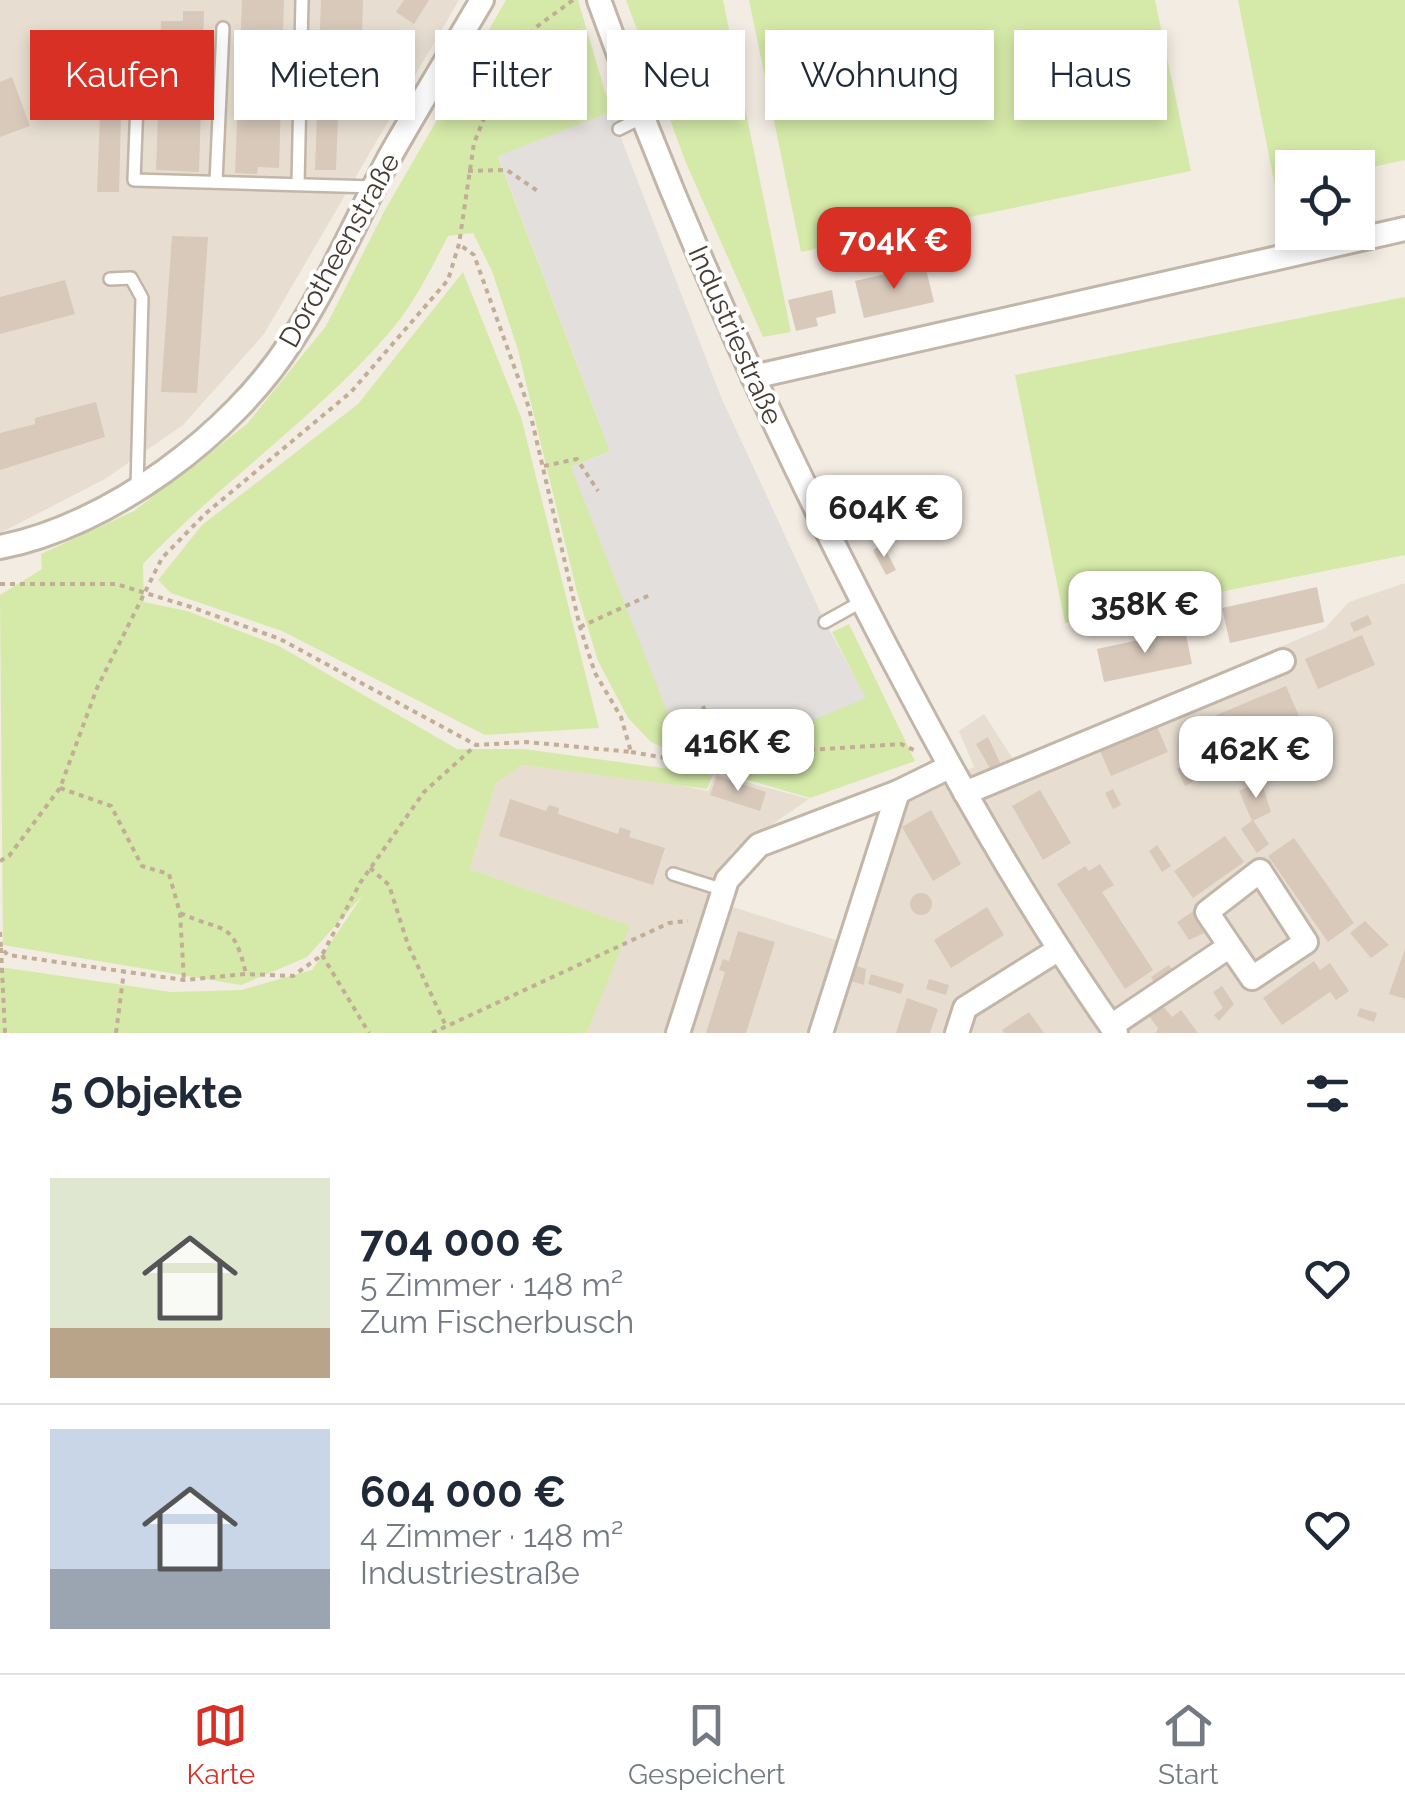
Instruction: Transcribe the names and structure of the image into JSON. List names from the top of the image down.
{
  "streets": {
    "street": ["Dorotheenstraße", "Industriestraße"]
  },
  "page": {
    "chip": [
      "Kaufen",
      "Mieten",
      "Filter",
      "Neu",
      "Wohnung",
      "Haus"
    ],
    "price": [
      "704K €",
      "604K €",
      "358K €",
      "416K €",
      "462K €"
    ],
    "heading": "5 Objekte",
    "list": [
      {
        "name": "704 000 €",
        "note": "5 Zimmer · 148 m² · Zum Fischerbusch"
      },
      {
        "name": "604 000 €",
        "note": "4 Zimmer · 148 m² · Industriestraße"
      }
    ],
    "tabs": ["Karte", "Gespeichert", "Start"]
  }
}
